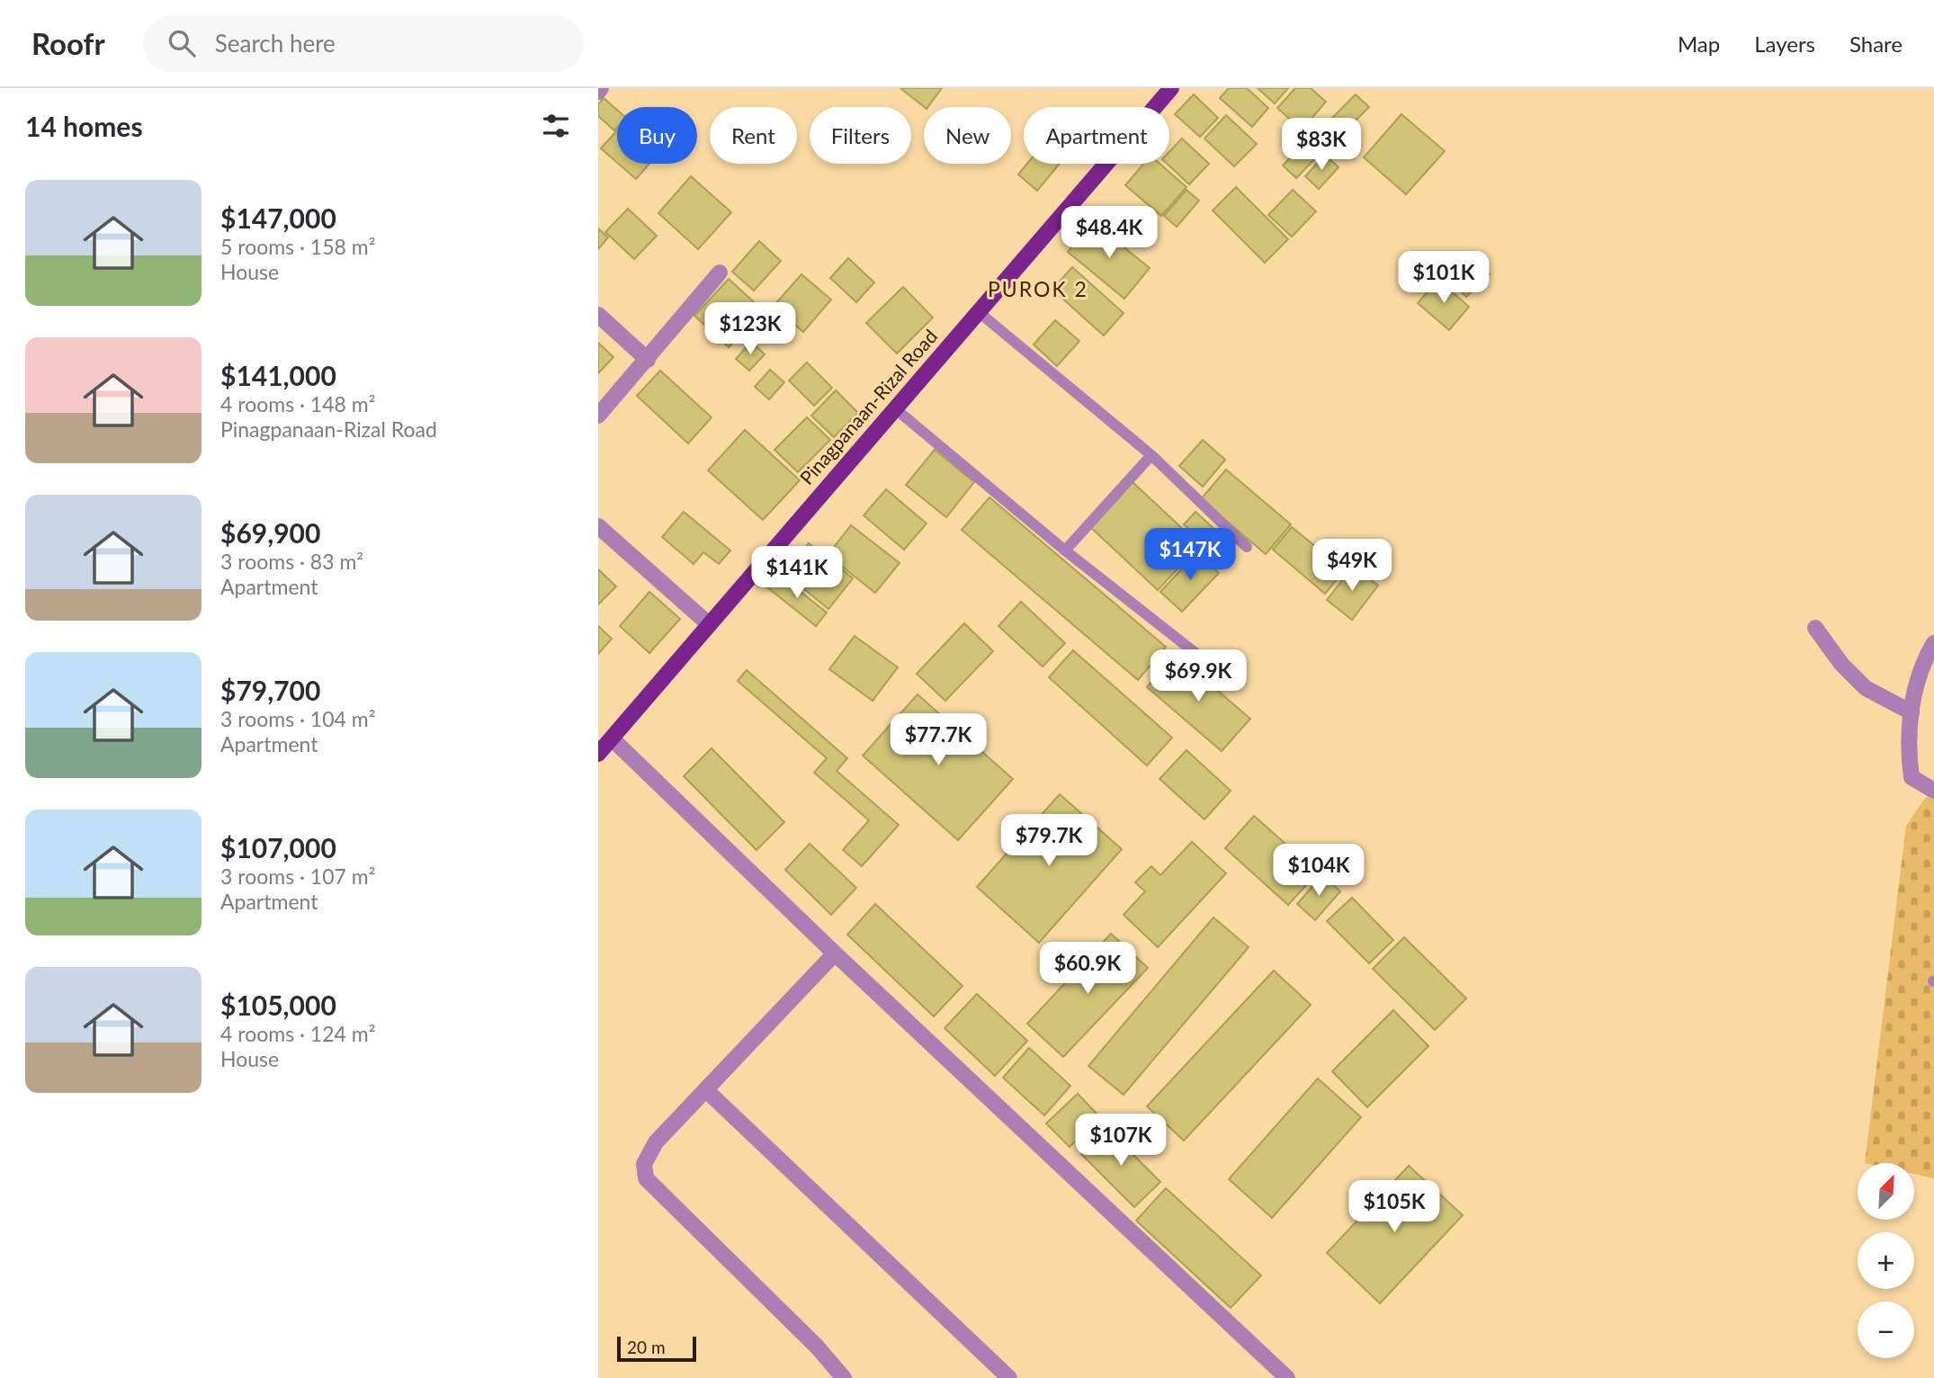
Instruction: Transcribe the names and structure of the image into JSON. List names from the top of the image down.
{
  "streets": {
    "main road": ["Pinagpanaan-Rizal Road"]
  },
  "districts": ["PUROK 2"],
  "scale_bar": "20 m",
  "north": "top right",
  "page": {
    "header": "Roofr",
    "search": "Search here",
    "nav": ["Map", "Layers", "Share"],
    "heading": "14 homes",
    "chip": [
      "Buy",
      "Rent",
      "Filters",
      "New",
      "Apartment"
    ],
    "price": [
      "$83K",
      "$48.4K",
      "$101K",
      "$123K",
      "$147K",
      "$49K",
      "$141K",
      "$69.9K",
      "$77.7K",
      "$79.7K",
      "$104K",
      "$60.9K",
      "$107K",
      "$105K"
    ],
    "list": [
      {
        "name": "$147,000",
        "note": "5 rooms · 158 m² · House"
      },
      {
        "name": "$141,000",
        "note": "4 rooms · 148 m² · Pinagpanaan-Rizal Road"
      },
      {
        "name": "$69,900",
        "note": "3 rooms · 83 m² · Apartment"
      },
      {
        "name": "$79,700",
        "note": "3 rooms · 104 m² · Apartment"
      },
      {
        "name": "$107,000",
        "note": "3 rooms · 107 m² · Apartment"
      },
      {
        "name": "$105,000",
        "note": "4 rooms · 124 m² · House"
      }
    ],
    "map_buttons": ["+", "−"],
    "scale": "20 m"
  }
}
